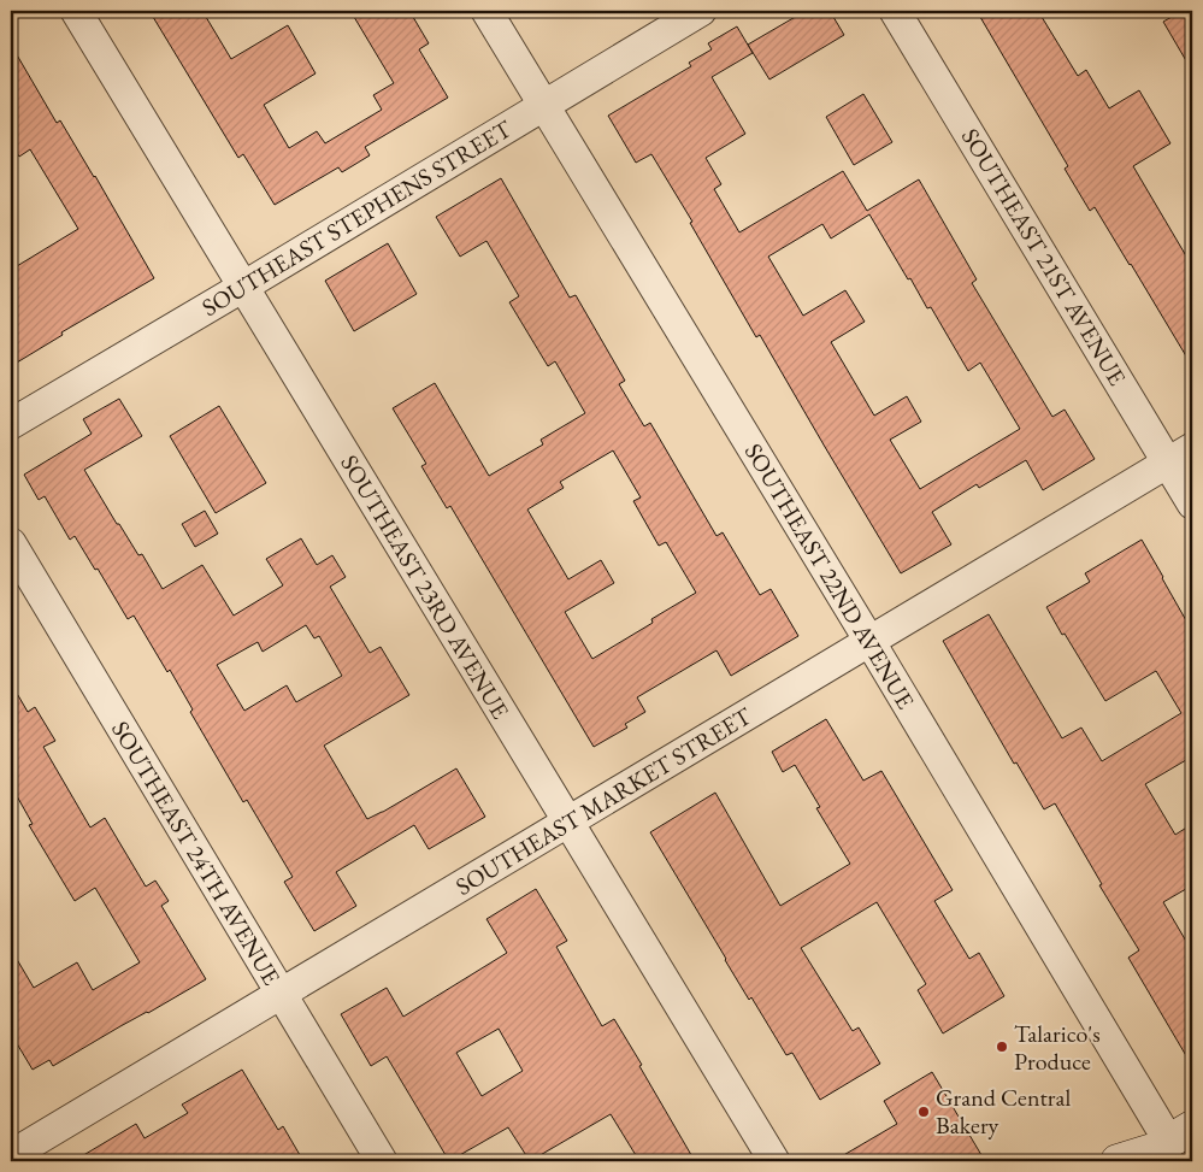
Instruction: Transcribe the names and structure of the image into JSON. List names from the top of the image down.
{
  "streets": {
    "street": [
      "SOUTHEAST STEPHENS STREET",
      "SOUTHEAST 21ST AVENUE",
      "SOUTHEAST 22ND AVENUE",
      "SOUTHEAST 23RD AVENUE",
      "SOUTHEAST MARKET STREET",
      "SOUTHEAST 24TH AVENUE"
    ]
  },
  "crossings": [
    ["SOUTHEAST STEPHENS STREET", "SOUTHEAST 22ND AVENUE"],
    ["SOUTHEAST STEPHENS STREET", "SOUTHEAST 23RD AVENUE"],
    ["SOUTHEAST 21ST AVENUE", "SOUTHEAST MARKET STREET"],
    ["SOUTHEAST 22ND AVENUE", "SOUTHEAST MARKET STREET"],
    ["SOUTHEAST 23RD AVENUE", "SOUTHEAST MARKET STREET"],
    ["SOUTHEAST MARKET STREET", "SOUTHEAST 24TH AVENUE"]
  ],
  "places": ["Talarico's Produce", "Grand Central Bakery"]
}
